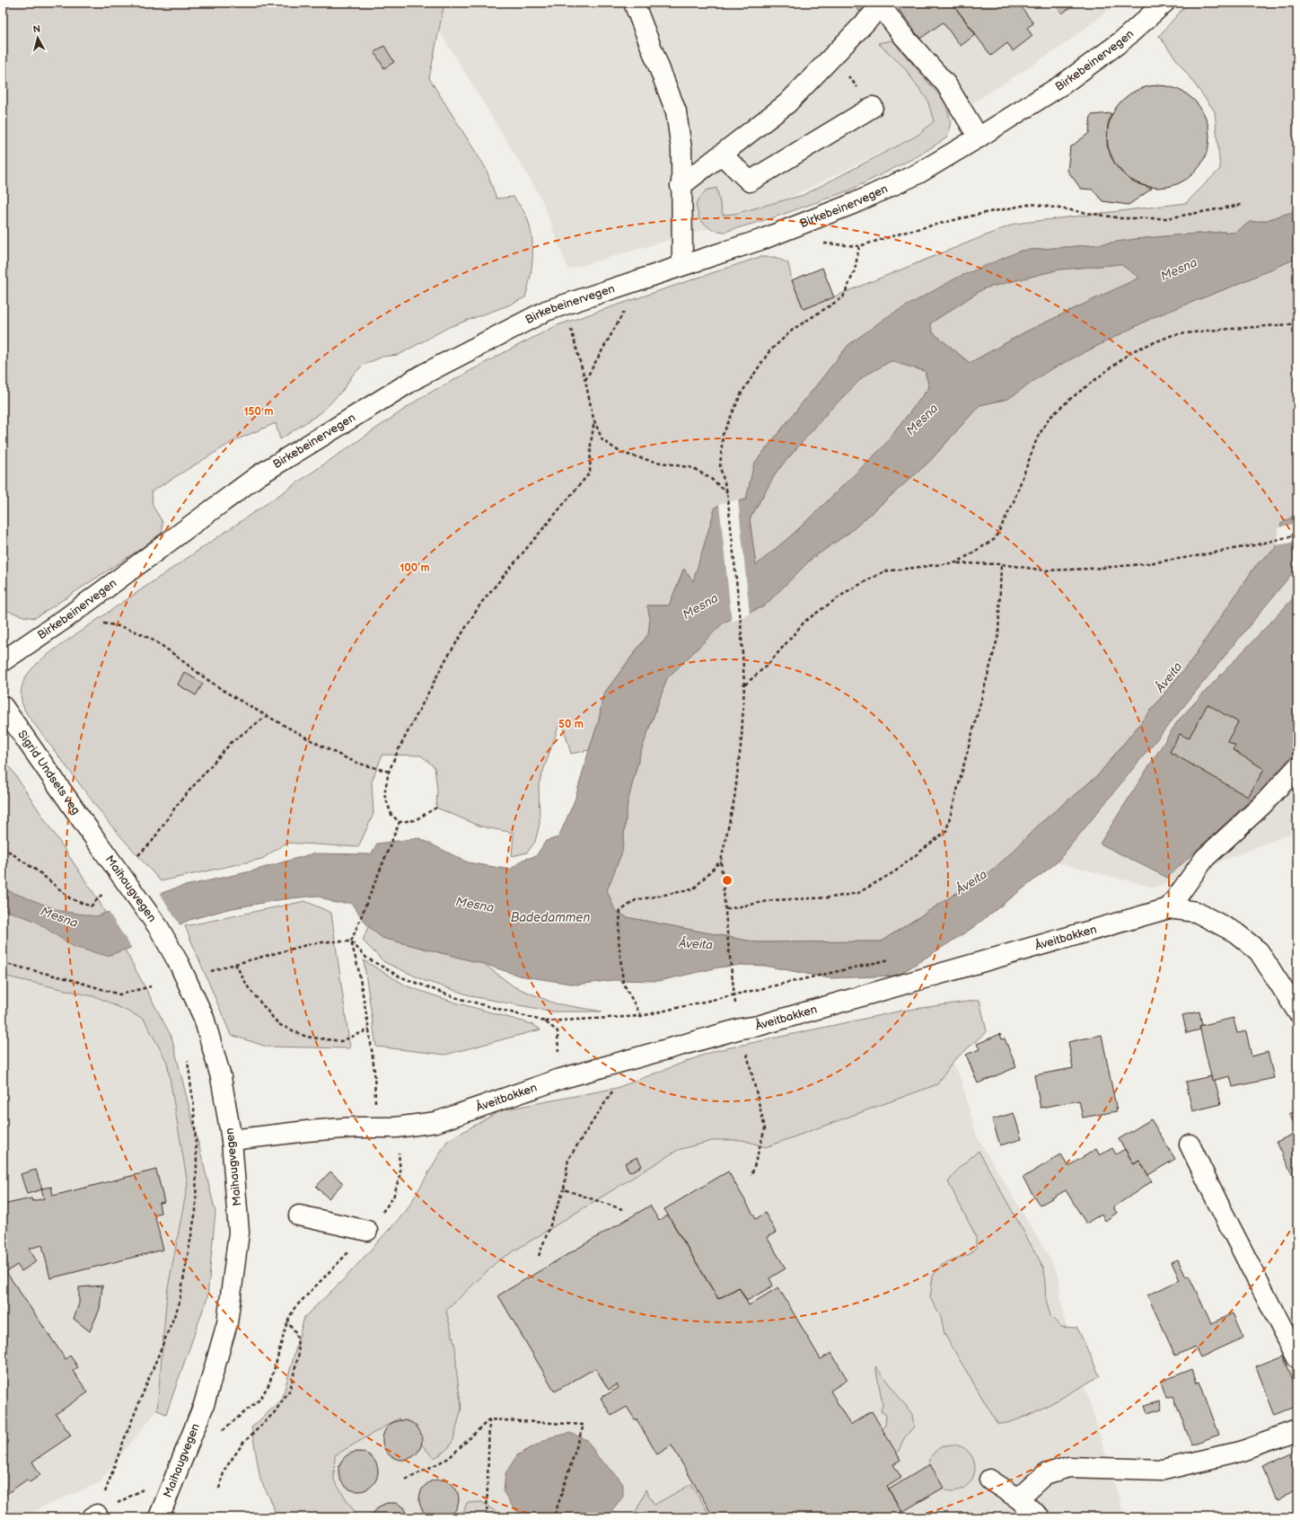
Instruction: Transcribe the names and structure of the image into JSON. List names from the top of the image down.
{
  "streets": {
    "street": [
      "Birkebeinervegen",
      "Sigrid Undsets veg",
      "Maihaugvegen",
      "Åveitbakken"
    ]
  },
  "crossings": [
    ["Sigrid Undsets veg", "Maihaugvegen"],
    ["Maihaugvegen", "Åveitbakken"]
  ],
  "water": ["Mesna", "Åveita", "Badedammen"],
  "north": "top",
  "rings": ["150 m", "100 m", "50 m"]
}
